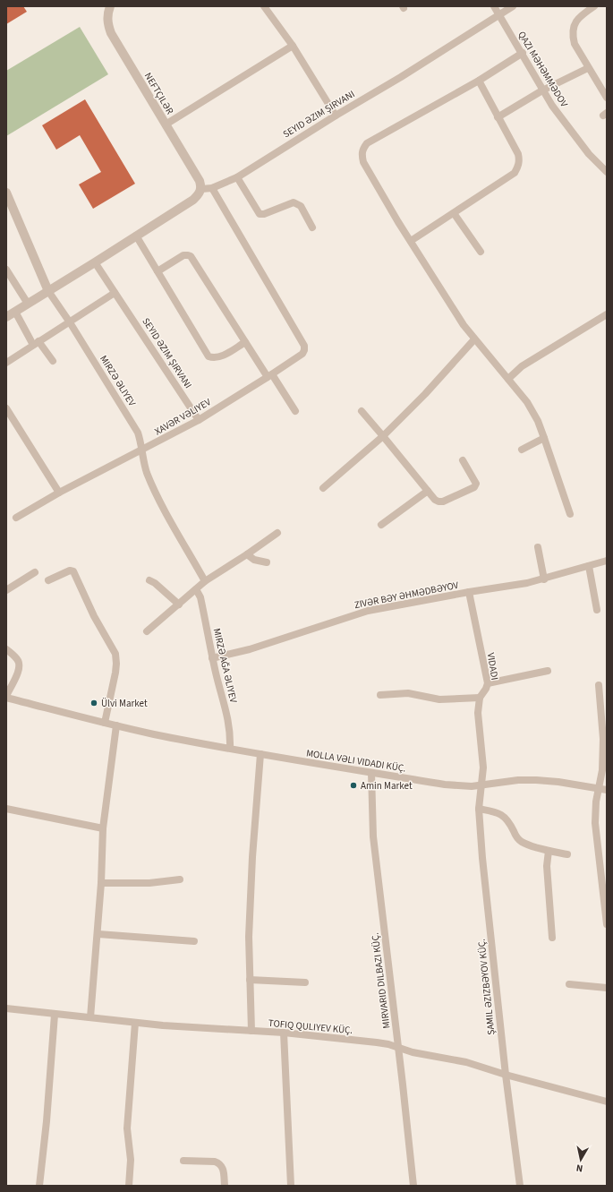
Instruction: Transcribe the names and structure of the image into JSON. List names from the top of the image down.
{
  "streets": {
    "street": [
      "NEFTÇILƏR",
      "SEYID ƏZIM ŞIRVANI",
      "MIRZƏ ƏLIYEV",
      "XAVƏR VƏLIYEV",
      "ZIVƏR BƏY ƏHMƏDBƏYOV",
      "MIRZƏ AĞA ƏLIYEV",
      "VIDADI",
      "MOLLA VƏLI VIDADI KÜÇ.",
      "MIRVARID DILBAZI KÜÇ.",
      "ŞAMIL ƏZIZBƏYOV KÜÇ.",
      "TOFIQ QULIYEV KÜÇ."
    ]
  },
  "crossings": [
    ["NEFTÇILƏR", "SEYID ƏZIM ŞIRVANI"],
    ["SEYID ƏZIM ŞIRVANI", "XAVƏR VƏLIYEV"],
    ["MIRZƏ ƏLIYEV", "XAVƏR VƏLIYEV"],
    ["ZIVƏR BƏY ƏHMƏDBƏYOV", "MIRZƏ AĞA ƏLIYEV"],
    ["ZIVƏR BƏY ƏHMƏDBƏYOV", "VIDADI"],
    ["MIRZƏ AĞA ƏLIYEV", "MOLLA VƏLI VIDADI KÜÇ."],
    ["VIDADI", "MOLLA VƏLI VIDADI KÜÇ."],
    ["VIDADI", "ŞAMIL ƏZIZBƏYOV KÜÇ."],
    ["MOLLA VƏLI VIDADI KÜÇ.", "MIRVARID DILBAZI KÜÇ."],
    ["MOLLA VƏLI VIDADI KÜÇ.", "ŞAMIL ƏZIZBƏYOV KÜÇ."],
    ["MIRVARID DILBAZI KÜÇ.", "TOFIQ QULIYEV KÜÇ."],
    ["ŞAMIL ƏZIZBƏYOV KÜÇ.", "TOFIQ QULIYEV KÜÇ."]
  ],
  "places": ["Ülvi Market", "Amin Market"],
  "north": "bottom"
}
